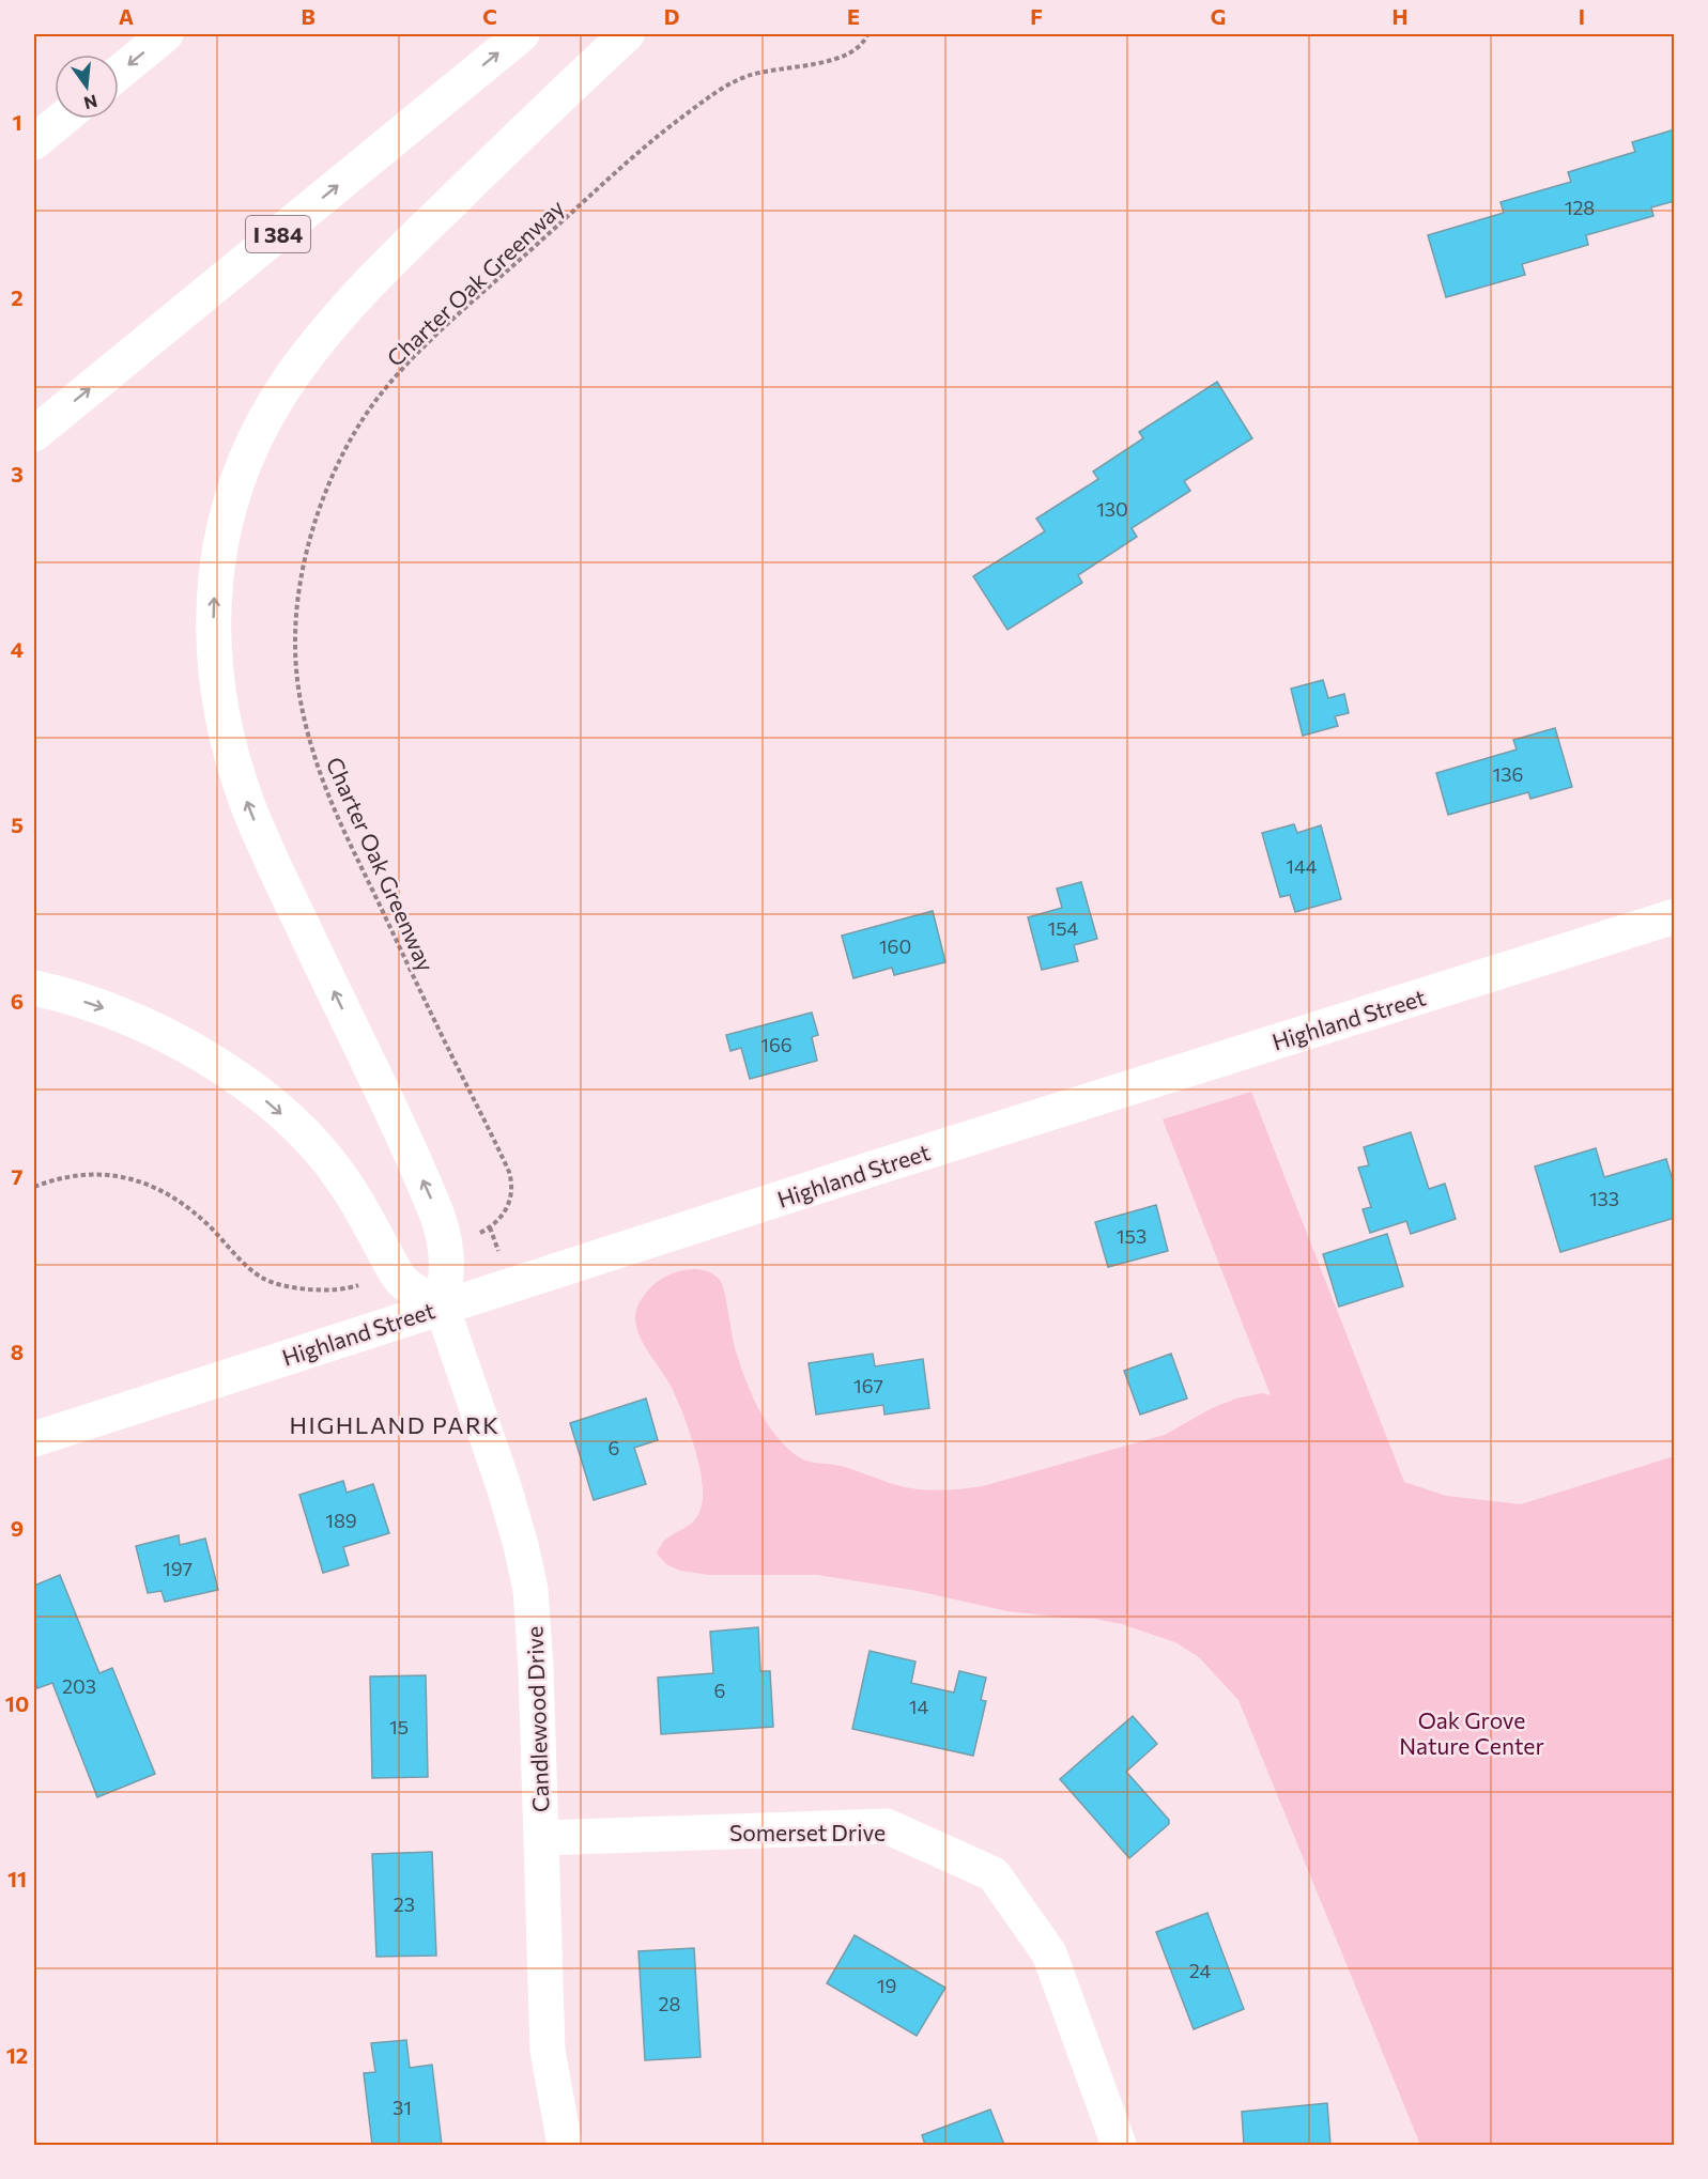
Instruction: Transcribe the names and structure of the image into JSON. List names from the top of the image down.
{
  "streets": {
    "main road": [
      "I 384",
      "Highland Street",
      "Candlewood Drive",
      "Somerset Drive"
    ],
    "path": ["Charter Oak Greenway"]
  },
  "crossings": [
    ["Highland Street", "Candlewood Drive"],
    ["Candlewood Drive", "Somerset Drive"]
  ],
  "districts": ["HIGHLAND PARK"],
  "parks": ["Oak Grove Nature Center"],
  "house_numbers": [
    "128",
    "130",
    "136",
    "144",
    "154",
    "160",
    "166",
    "133",
    "153",
    "167",
    "6",
    "189",
    "197",
    "203",
    "6",
    "14",
    "15",
    "23",
    "24",
    "19",
    "28",
    "31"
  ],
  "north": "bottom",
  "grid": {
    "columns": [
      "A",
      "B",
      "C",
      "D",
      "E",
      "F",
      "G",
      "H",
      "I"
    ],
    "rows": [
      "1",
      "2",
      "3",
      "4",
      "5",
      "6",
      "7",
      "8",
      "9",
      "10",
      "11",
      "12"
    ]
  }
}
